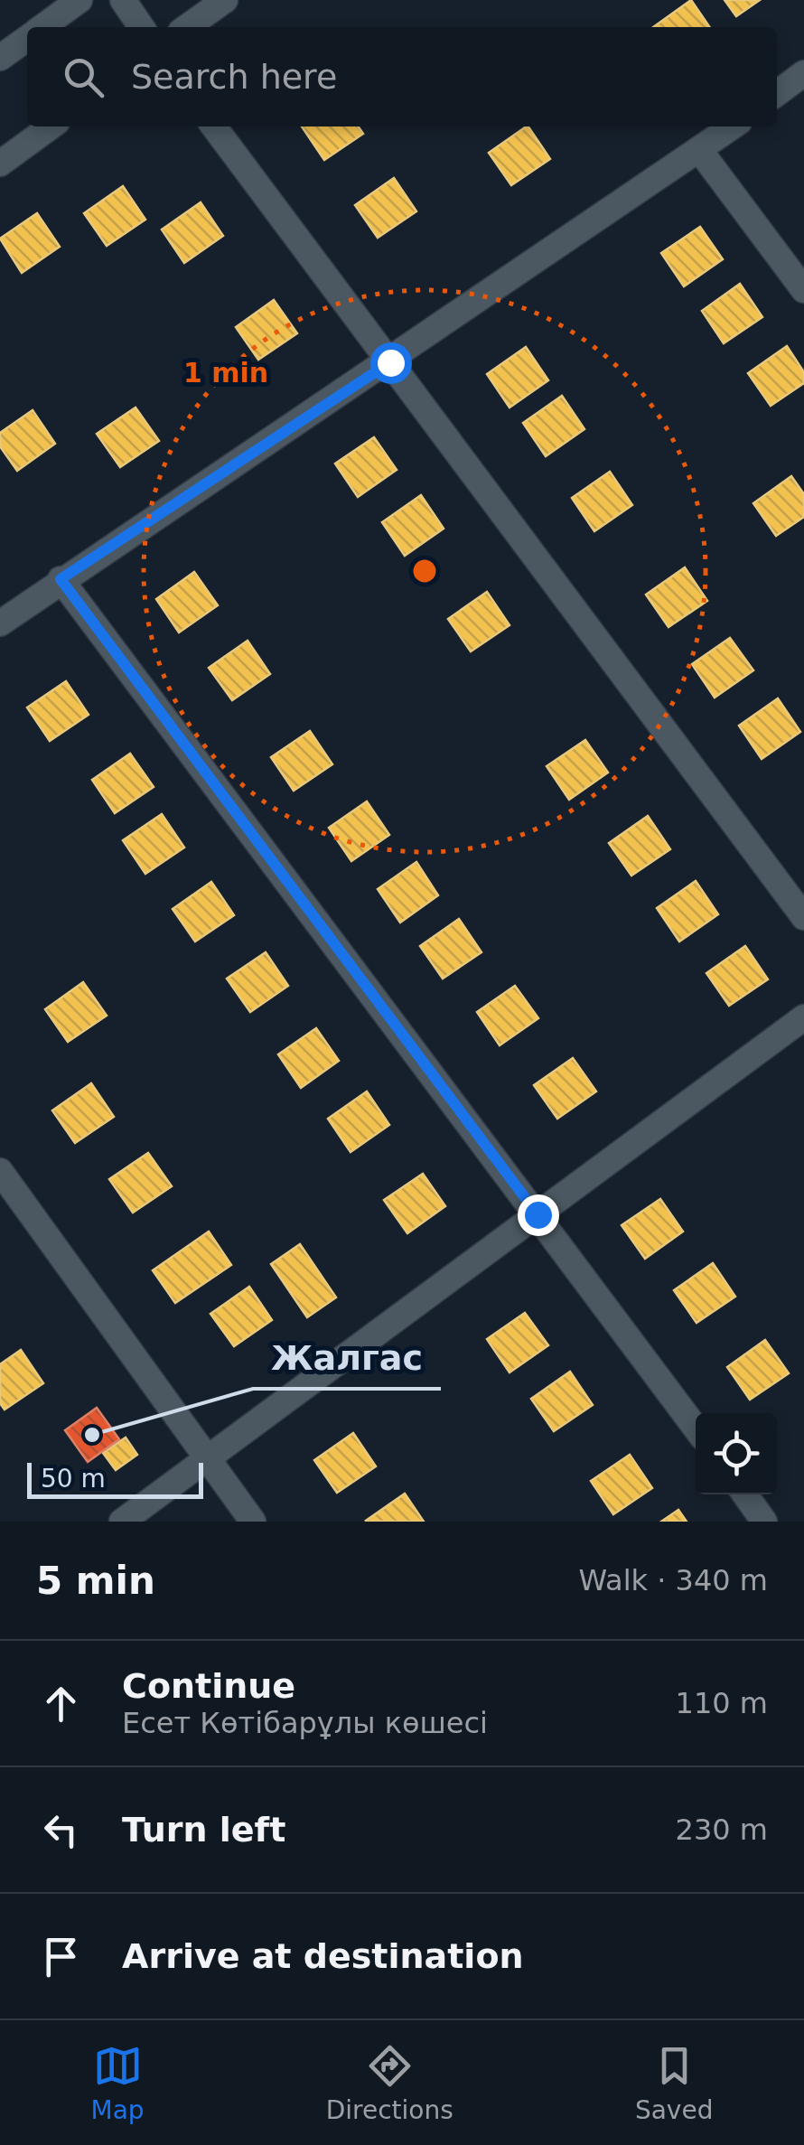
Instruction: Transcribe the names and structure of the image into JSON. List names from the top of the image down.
{
  "places": ["Жалгас"],
  "scale_bar": "50 m",
  "page": {
    "search": "Search here",
    "scale": "50 m",
    "heading": ["5 min", "Walk · 340 m"],
    "list": [
      ["Continue", "Есет Көтібарұлы көшесі", "110 m"],
      ["Turn left", "230 m"],
      "Arrive at destination"
    ],
    "nav": ["Map", "Directions", "Saved"]
  },
  "rings": ["1 min"]
}
